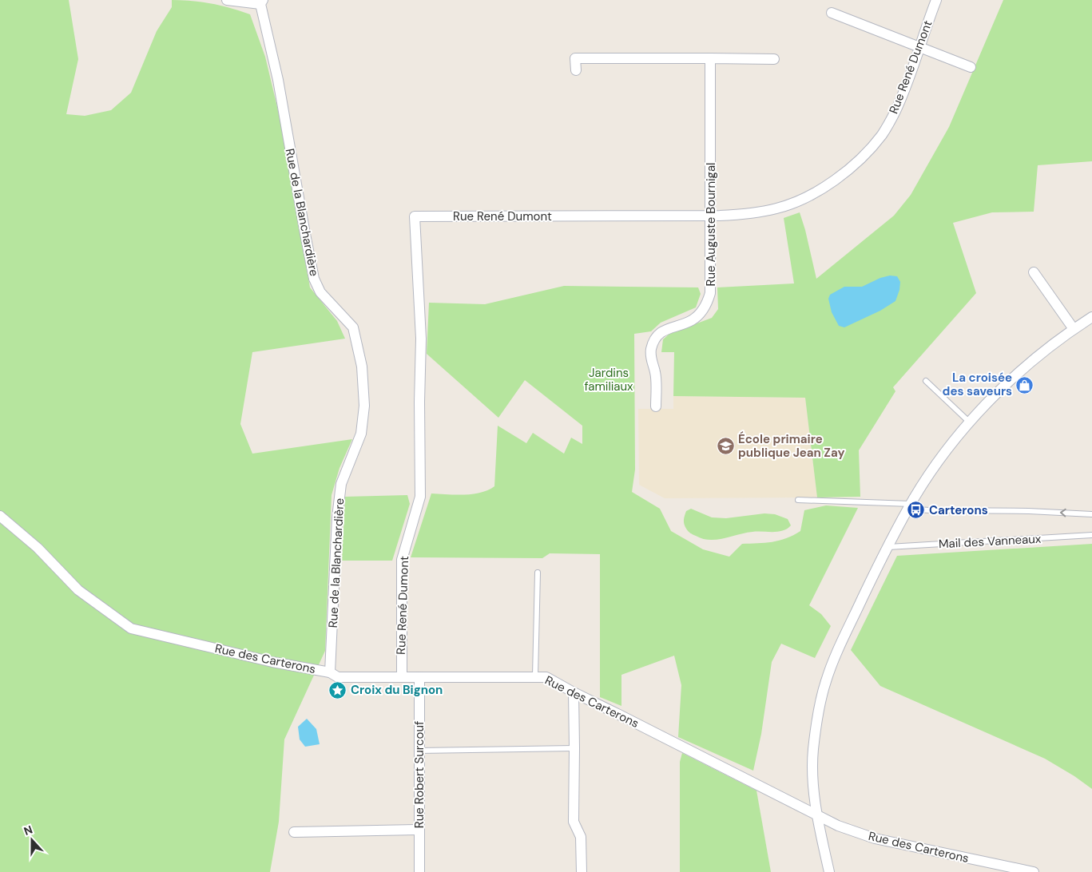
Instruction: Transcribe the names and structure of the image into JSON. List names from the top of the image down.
{
  "streets": {
    "street": [
      "Rue René Dumont",
      "Rue de la Blanchardière",
      "Rue Auguste Bournigal",
      "Rue des Carterons",
      "Rue Robert Surcouf"
    ],
    "lane": ["Mail des Vanneaux"]
  },
  "crossings": [
    ["Rue René Dumont", "Rue Auguste Bournigal"],
    ["Rue René Dumont", "Rue des Carterons"],
    ["Rue de la Blanchardière", "Rue des Carterons"],
    ["Rue des Carterons", "Rue Robert Surcouf"]
  ],
  "parks": ["Jardins familiaux"],
  "places": {
    "shop": ["La croisée des saveurs"],
    "school or university": ["École primaire publique Jean Zay"],
    "bus stop": ["Carterons"],
    "place": ["Croix du Bignon"]
  },
  "north": "top"
}
